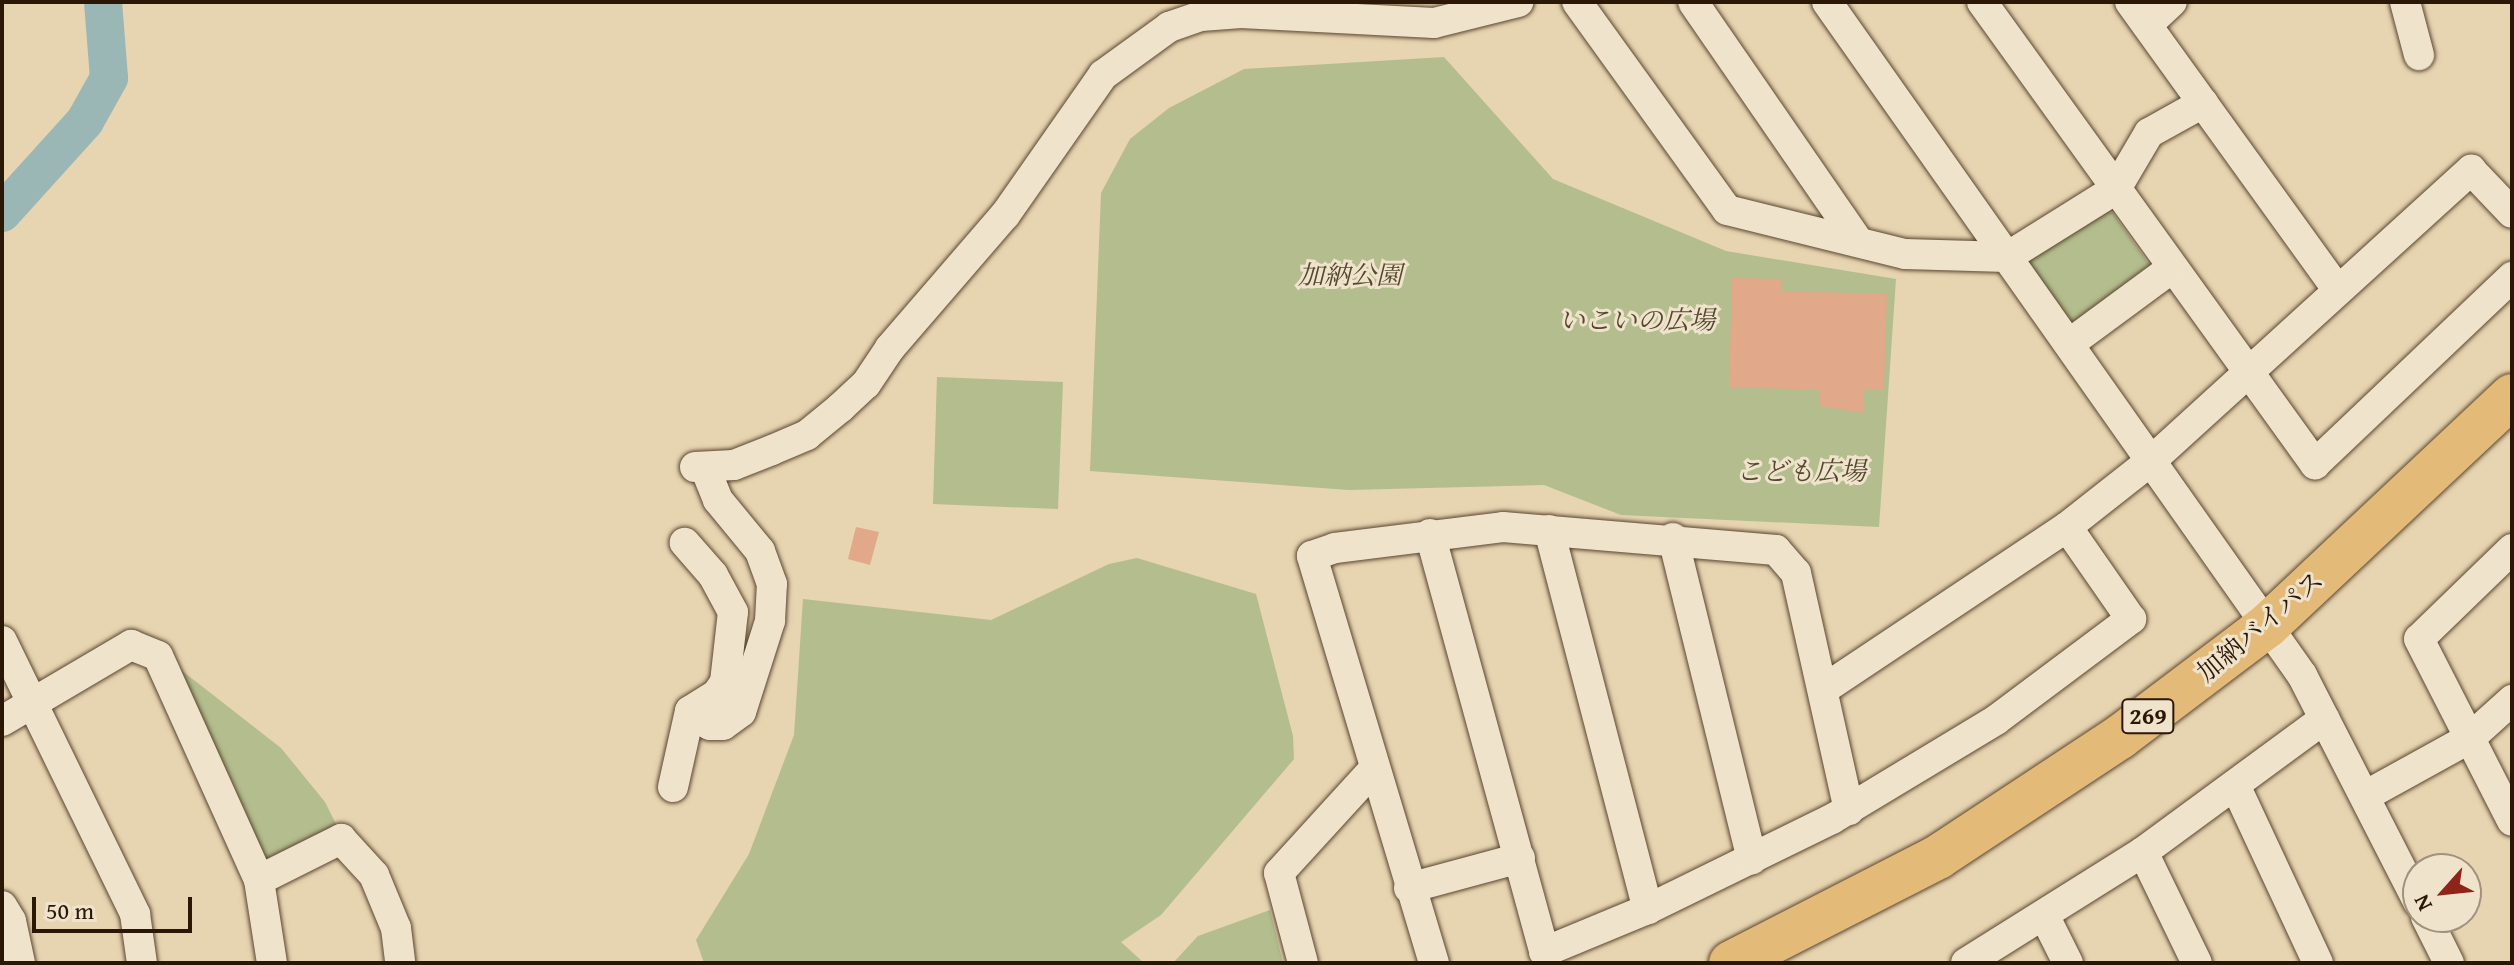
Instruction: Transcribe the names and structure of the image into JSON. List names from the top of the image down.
{
  "streets": {
    "highway": ["加納バイパス", "269"]
  },
  "parks": ["加納公園", "いこいの広場", "こども広場"],
  "scale_bar": "50 m",
  "north": "bottom left"
}
